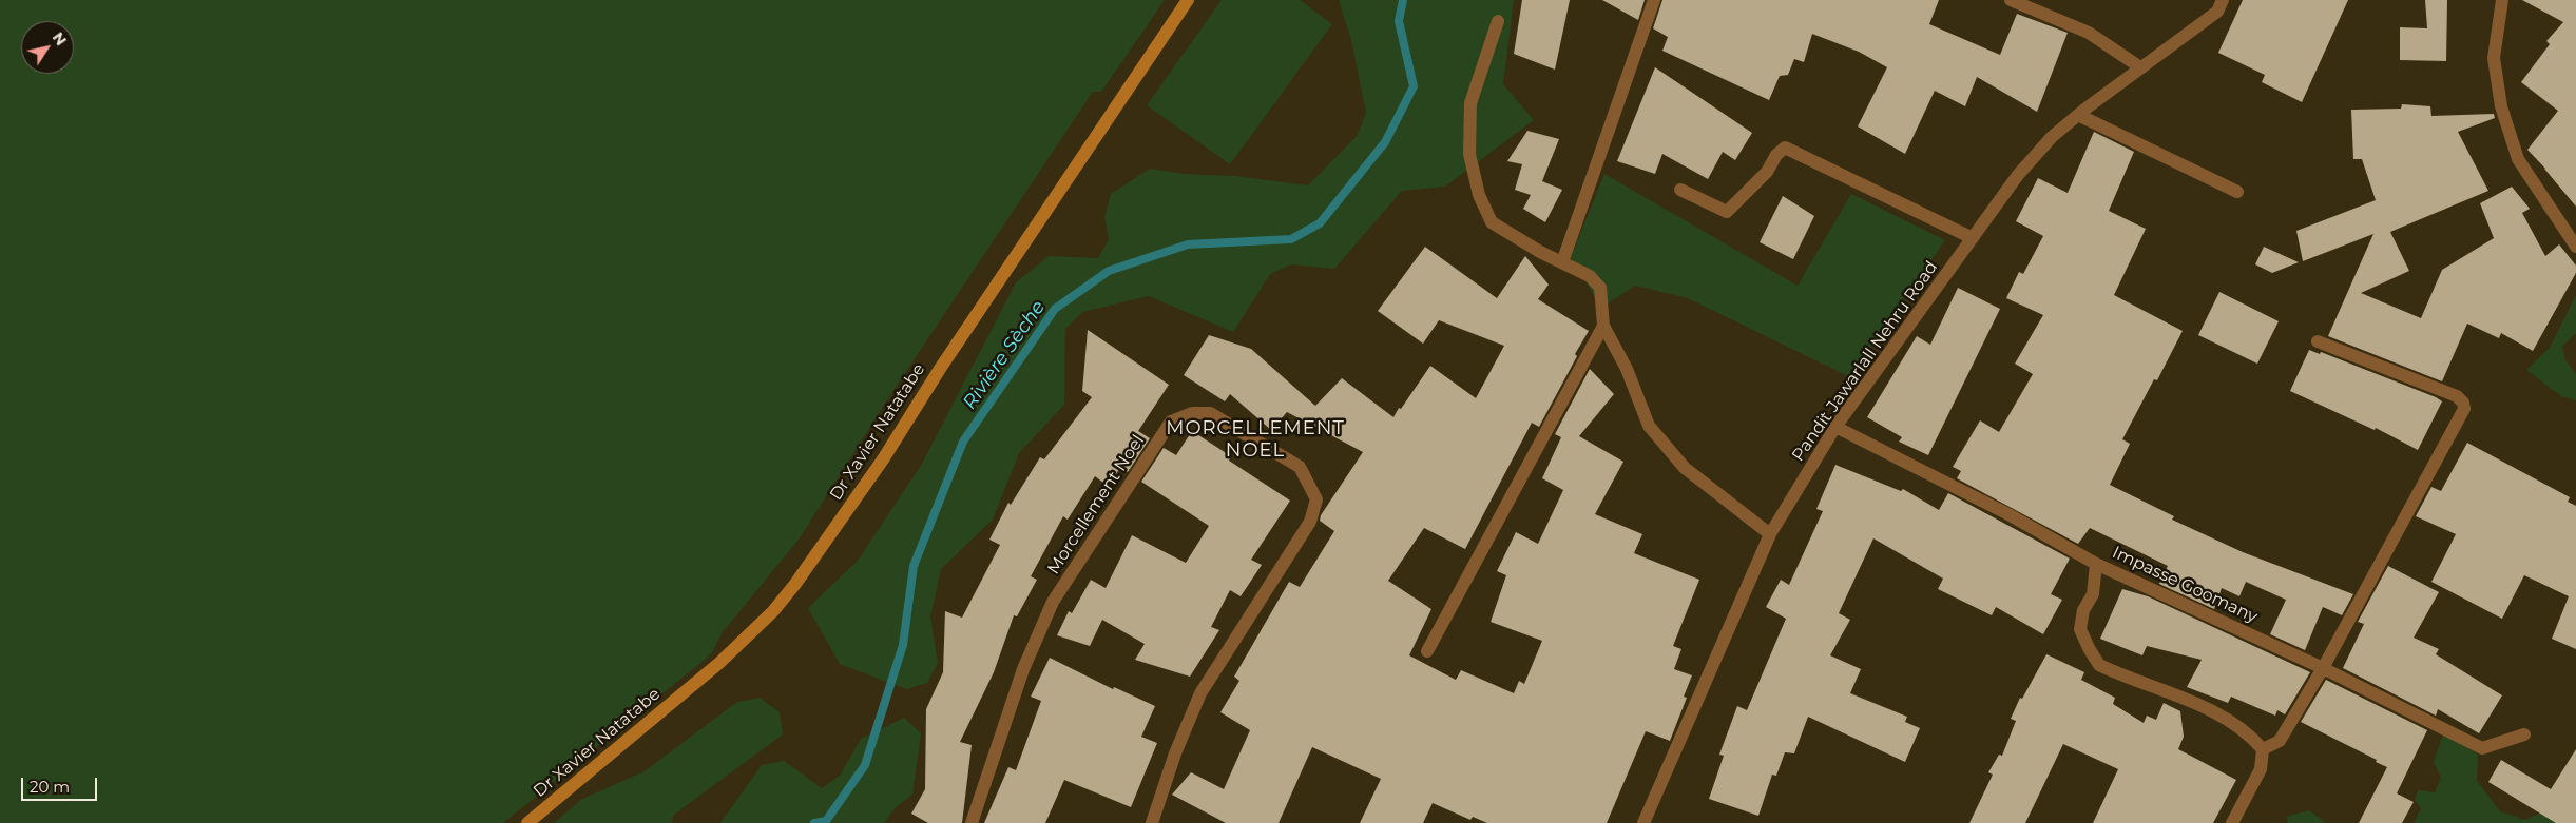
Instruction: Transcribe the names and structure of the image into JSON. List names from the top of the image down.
{
  "streets": {
    "main road": ["Dr Xavier Natatabe"],
    "street": ["Pandit Jawarlall Nehru Road", "Morcellement Noel", "Impasse Goomany"]
  },
  "crossings": [
    ["Pandit Jawarlall Nehru Road", "Impasse Goomany"]
  ],
  "districts": ["MORCELLEMENT NOEL"],
  "water": ["Rivière Sèche"],
  "scale_bar": "20 m",
  "north": "top right"
}
